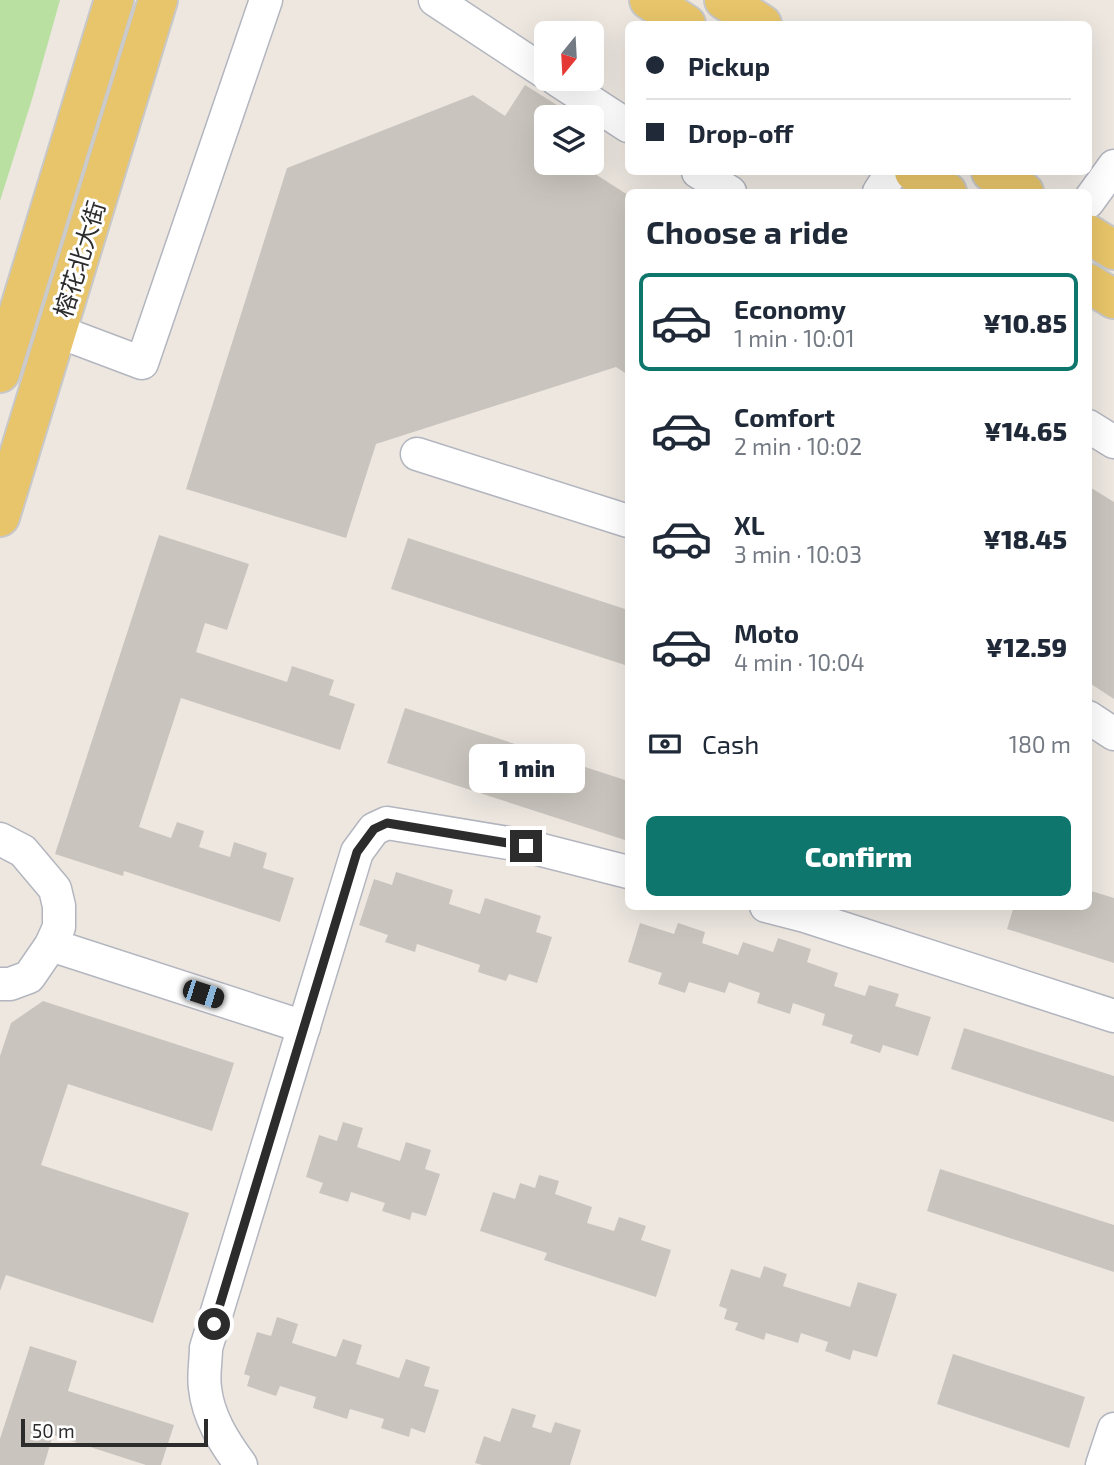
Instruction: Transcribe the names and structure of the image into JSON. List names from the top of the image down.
{
  "streets": {
    "main road": ["榕花北大街"]
  },
  "scale_bar": "50 m",
  "north": "bottom",
  "page": {
    "banner": ["Pickup", "Drop-off"],
    "heading": "Choose a ride",
    "list": [
      {
        "name": "Economy",
        "note": "1 min · 10:01",
        "value": "¥10.85"
      },
      {
        "name": "Comfort",
        "note": "2 min · 10:02",
        "value": "¥14.65"
      },
      {
        "name": "XL",
        "note": "3 min · 10:03",
        "value": "¥18.45"
      },
      {
        "name": "Moto",
        "note": "4 min · 10:04",
        "value": "¥12.59"
      }
    ],
    "pay": ["Cash", "180 m"],
    "bubble": "1 min",
    "buttons": "Confirm",
    "scale": "50 m"
  }
}
